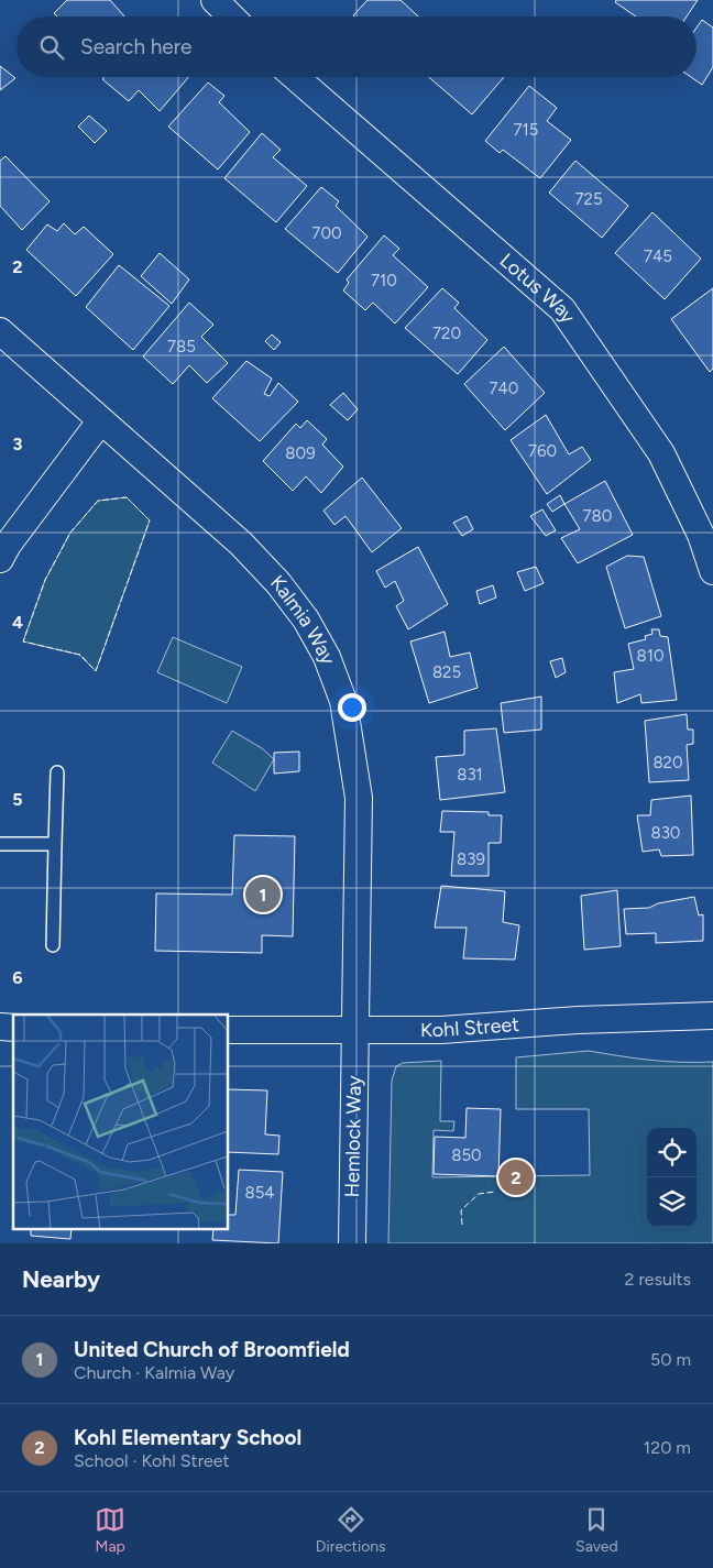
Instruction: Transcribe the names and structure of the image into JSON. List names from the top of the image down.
{
  "streets": {
    "street": [
      "Lotus Way",
      "Kalmia Way",
      "Kohl Street",
      "Hemlock Way"
    ]
  },
  "crossings": [
    ["Kalmia Way", "Kohl Street"],
    ["Kalmia Way", "Hemlock Way"],
    ["Kohl Street", "Hemlock Way"]
  ],
  "house_numbers": [
    "715",
    "725",
    "700",
    "745",
    "710",
    "720",
    "785",
    "740",
    "760",
    "809",
    "780",
    "810",
    "825",
    "820",
    "831",
    "830",
    "839",
    "850",
    "854"
  ],
  "page": {
    "search": "Search here",
    "pins": ["1", "2"],
    "heading": ["Nearby", "2 results"],
    "list": [
      {
        "mark": "1",
        "name": "United Church of Broomfield",
        "note": "Church · Kalmia Way",
        "value": "50 m"
      },
      {
        "mark": "2",
        "name": "Kohl Elementary School",
        "note": "School · Kohl Street",
        "value": "120 m"
      }
    ],
    "nav": ["Map", "Directions", "Saved"]
  },
  "grid": {
    "rows": [
      "2",
      "3",
      "4",
      "5",
      "6"
    ]
  }
}
